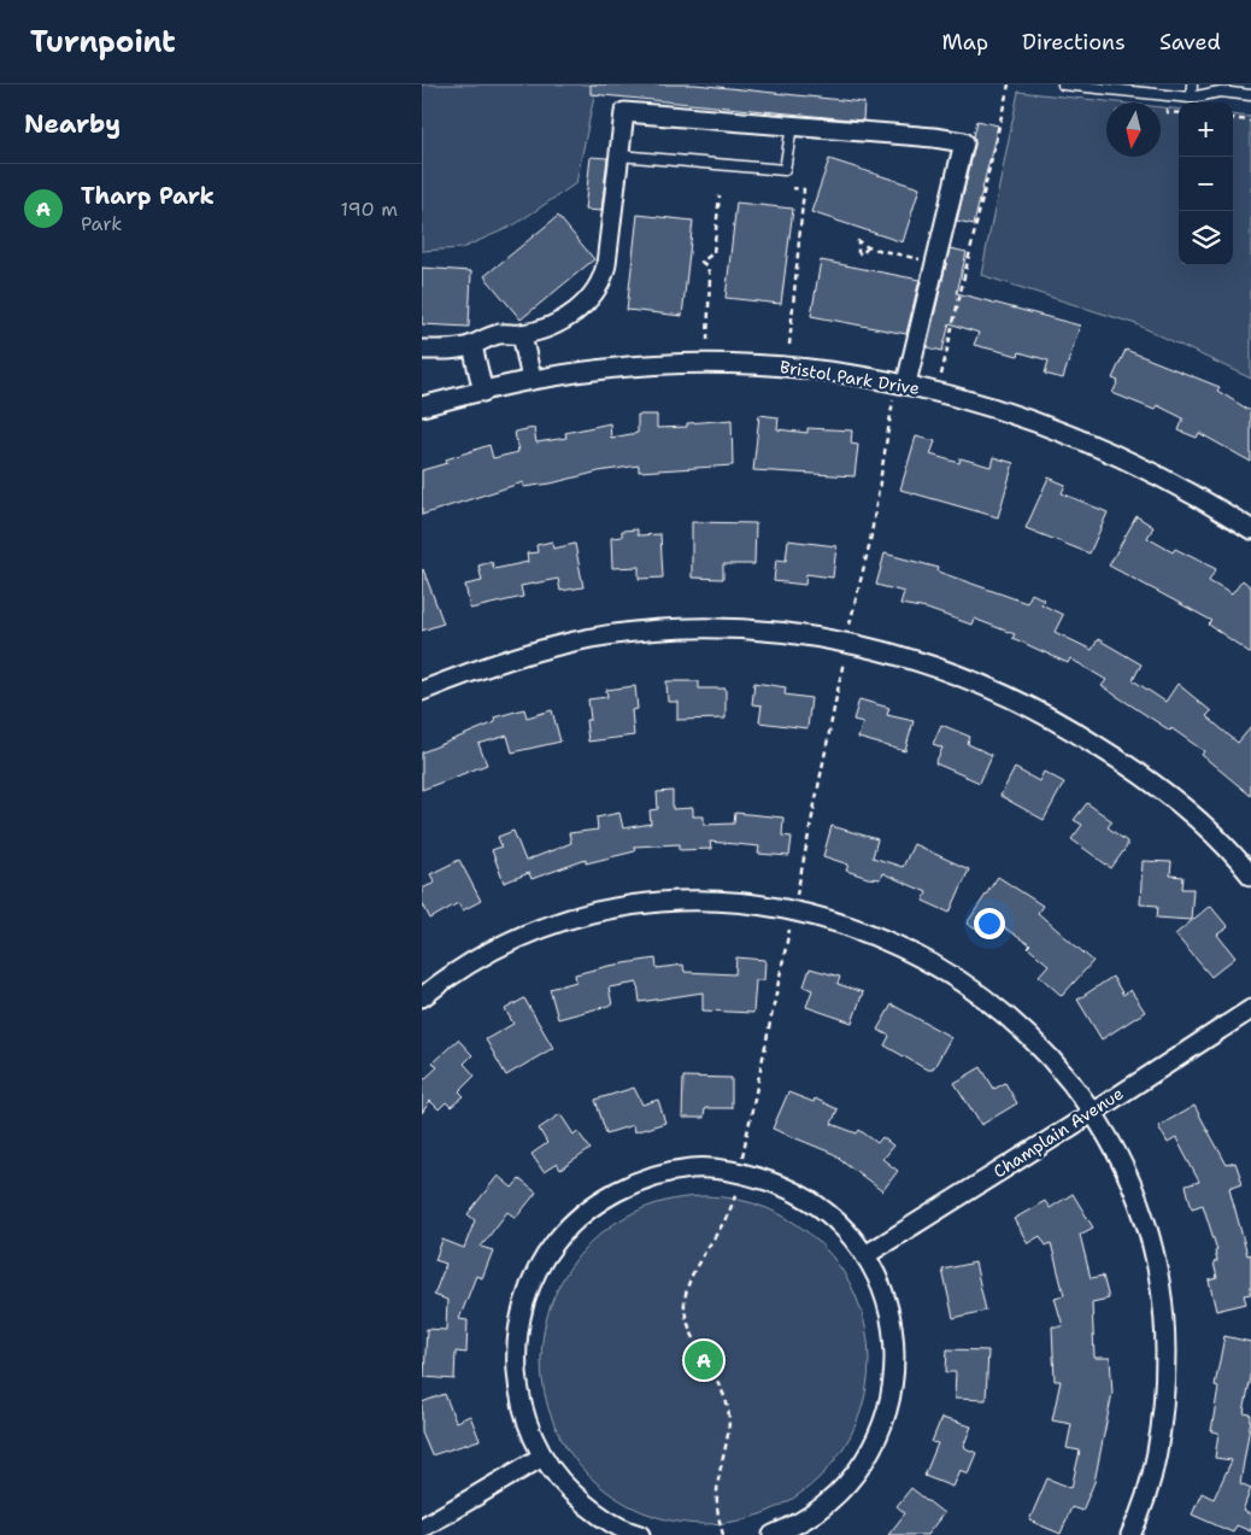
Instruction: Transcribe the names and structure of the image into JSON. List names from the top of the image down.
{
  "streets": {
    "street": ["Bristol Park Drive", "Champlain Avenue"]
  },
  "north": "bottom",
  "page": {
    "header": "Turnpoint",
    "nav": ["Map", "Directions", "Saved"],
    "heading": "Nearby",
    "map_buttons": ["+", "−"],
    "list": [
      {
        "mark": "A",
        "name": "Tharp Park",
        "note": "Park",
        "value": "190 m"
      }
    ],
    "pins": "A"
  }
}
